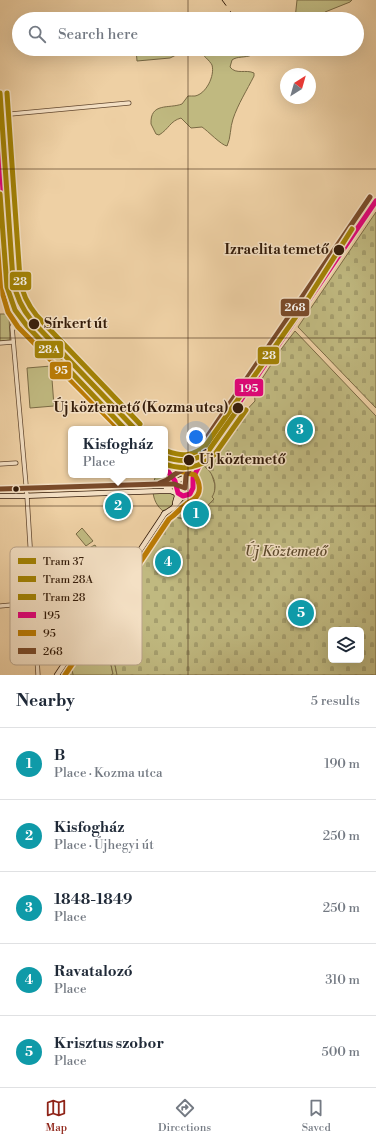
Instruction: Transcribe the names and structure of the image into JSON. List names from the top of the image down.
{
  "parks": ["Új Köztemető"],
  "places": [
    "Izraelita temető",
    "Sírkert út",
    "Új köztemető (Kozma utca)",
    "Új köztemető"
  ],
  "lines": [
    "tram line 37",
    "tram line 28",
    "transit line 195",
    "tram line 28A",
    "transit line 268",
    "transit line 95"
  ],
  "legend": [
    "Tram 37",
    "Tram 28A",
    "Tram 28",
    "195",
    "95",
    "268"
  ],
  "north": "top right",
  "page": {
    "search": "Search here",
    "pins": [
      "3",
      "2",
      "1",
      "4",
      "5"
    ],
    "popup": ["Kisfogház", "Place"],
    "heading": ["Nearby", "5 results"],
    "list": [
      {
        "mark": "1",
        "name": "B",
        "note": "Place · Kozma utca",
        "value": "190 m"
      },
      {
        "mark": "2",
        "name": "Kisfogház",
        "note": "Place · Újhegyi út",
        "value": "250 m"
      },
      {
        "mark": "3",
        "name": "1848-1849",
        "note": "Place",
        "value": "250 m"
      },
      {
        "mark": "4",
        "name": "Ravatalozó",
        "note": "Place",
        "value": "310 m"
      },
      {
        "mark": "5",
        "name": "Krisztus szobor",
        "note": "Place",
        "value": "500 m"
      }
    ],
    "nav": ["Map", "Directions", "Saved"]
  }
}
